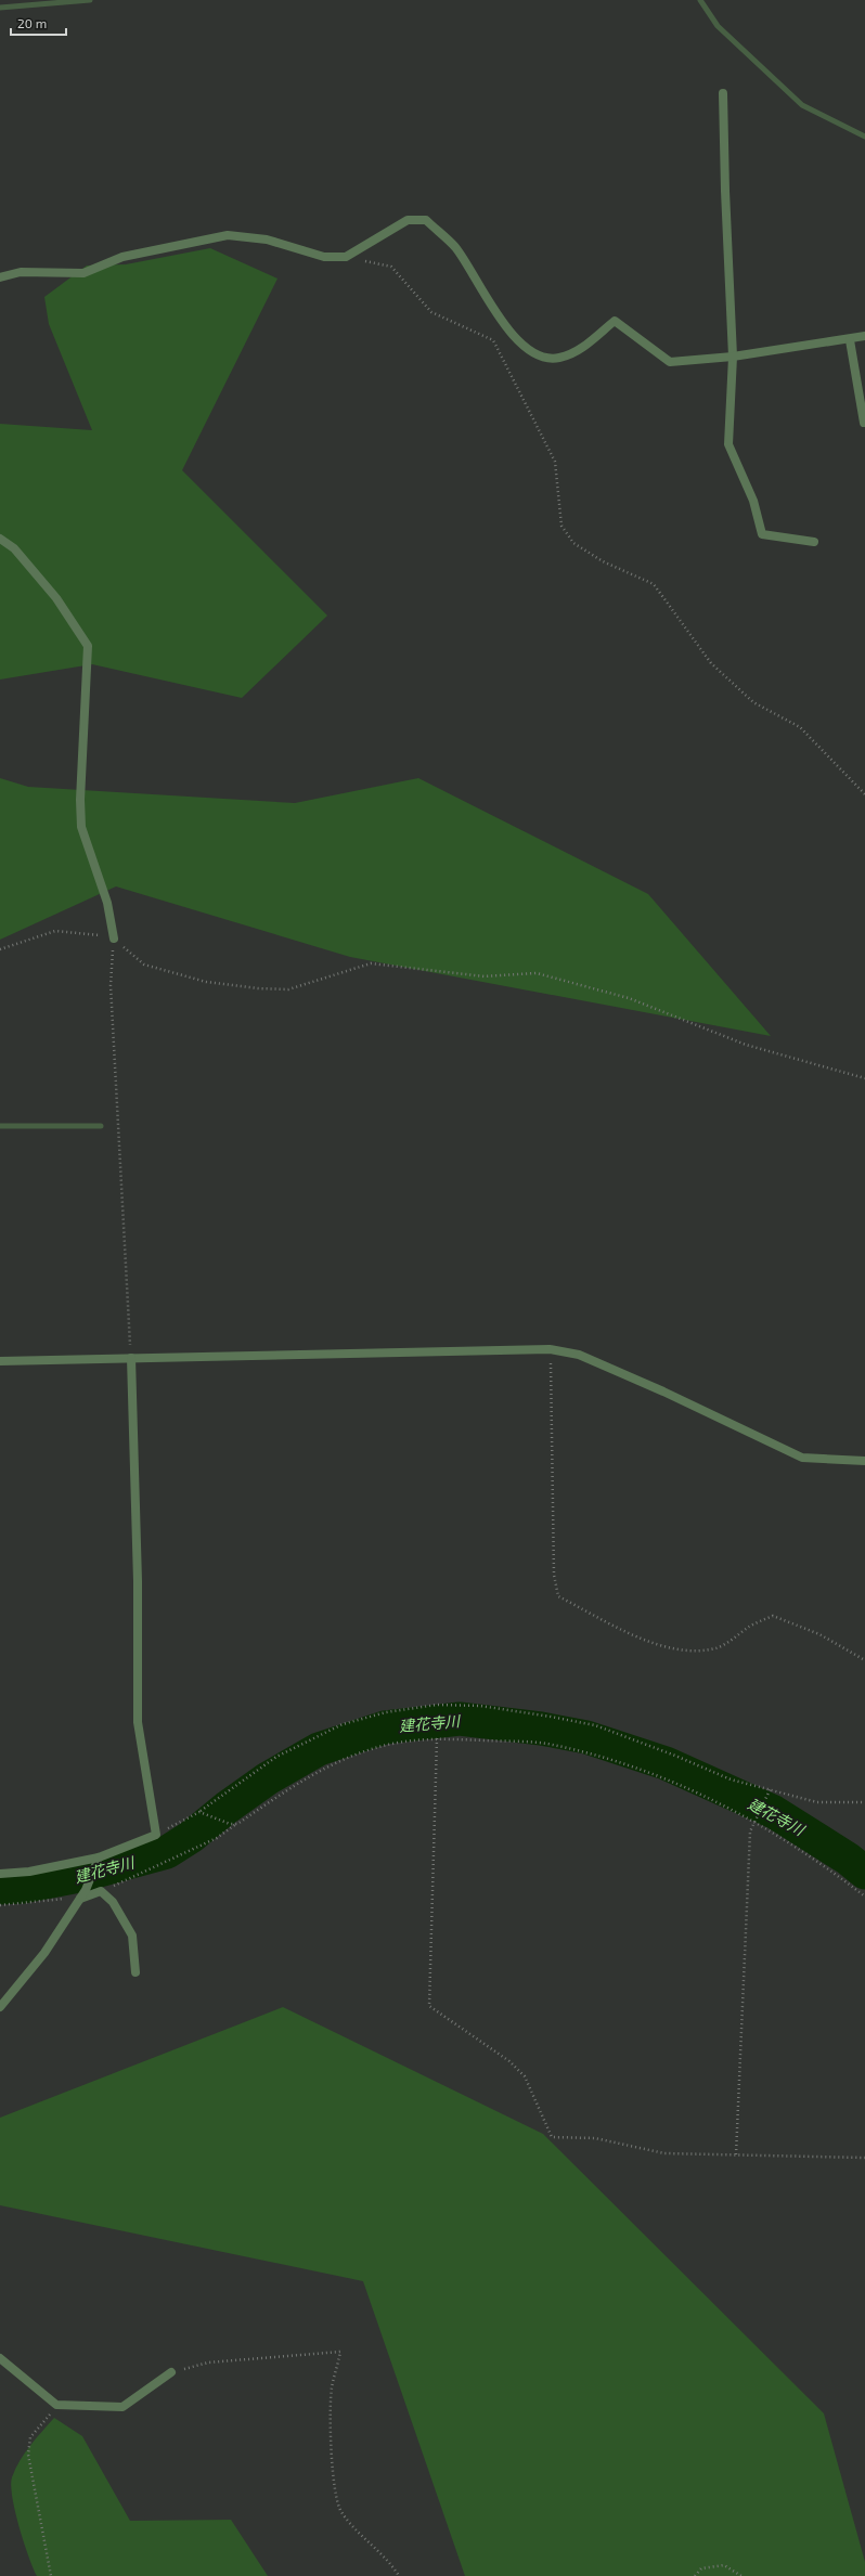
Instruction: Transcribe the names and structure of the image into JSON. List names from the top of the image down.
{
  "water": ["建花寺川"],
  "scale_bar": "20 m"
}
